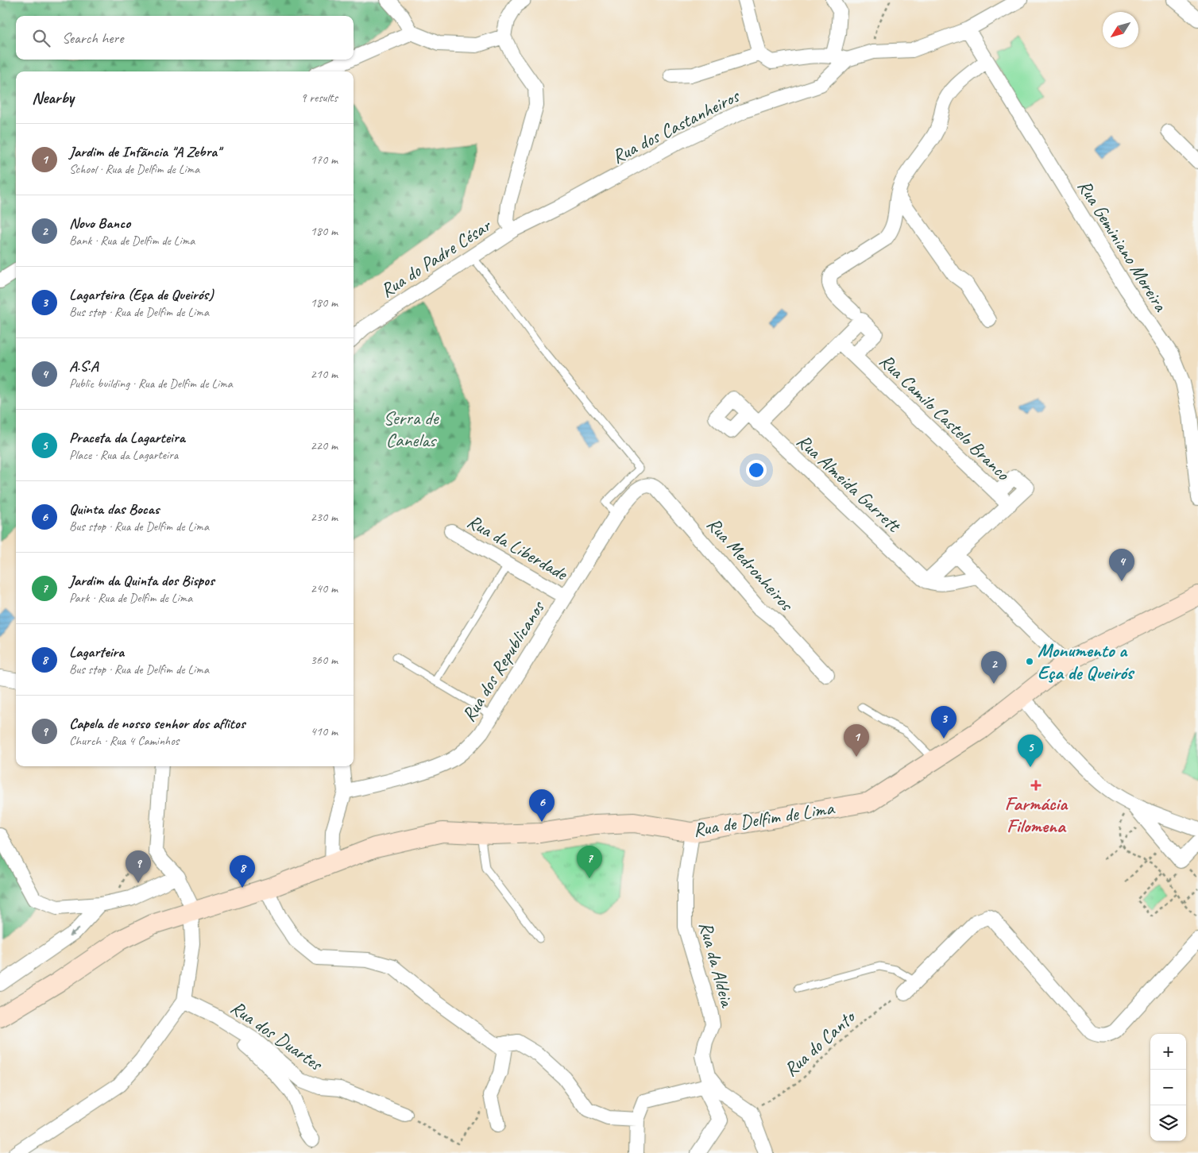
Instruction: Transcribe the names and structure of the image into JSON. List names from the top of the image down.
{
  "streets": {
    "main road": ["Rua de Delfim de Lima"],
    "street": [
      "Rua dos Castanheiros",
      "Rua Geminiano Moreira",
      "Rua do Padre César",
      "Rua Camilo Castelo Branco",
      "Rua Almeida Garrett",
      "Rua da Liberdade",
      "Rua Medronheiros",
      "Rua dos Republicanos",
      "Rua da Aldeia",
      "Rua dos Duartes"
    ],
    "path": ["Rua do Canto"]
  },
  "crossings": [
    ["Rua dos Castanheiros", "Rua Geminiano Moreira"],
    ["Rua dos Castanheiros", "Rua do Padre César"],
    ["Rua Camilo Castelo Branco", "Rua Almeida Garrett"],
    ["Rua da Liberdade", "Rua dos Republicanos"],
    ["Rua Medronheiros", "Rua dos Republicanos"],
    ["Rua de Delfim de Lima", "Rua da Aldeia"],
    ["Rua da Aldeia", "Rua do Canto"]
  ],
  "parks": ["Serra de Canelas"],
  "places": {
    "other": ["Monumento a Eça de Queirós"],
    "health": ["Farmácia Filomena"]
  },
  "north": "bottom left",
  "page": {
    "search": "Search here",
    "heading": ["Nearby", "9 results"],
    "list": [
      {
        "mark": "1",
        "name": "Jardim de Infãncia \"A Zebra\"",
        "note": "School · Rua de Delfim de Lima",
        "value": "170 m"
      },
      {
        "mark": "2",
        "name": "Novo Banco",
        "note": "Bank · Rua de Delfim de Lima",
        "value": "180 m"
      },
      {
        "mark": "3",
        "name": "Lagarteira (Eça de Queirós)",
        "note": "Bus stop · Rua de Delfim de Lima",
        "value": "180 m"
      },
      {
        "mark": "4",
        "name": "A.S.A",
        "note": "Public building · Rua de Delfim de Lima",
        "value": "210 m"
      },
      {
        "mark": "5",
        "name": "Praceta da Lagarteira",
        "note": "Place · Rua da Lagarteira",
        "value": "220 m"
      },
      {
        "mark": "6",
        "name": "Quinta das Bocas",
        "note": "Bus stop · Rua de Delfim de Lima",
        "value": "230 m"
      },
      {
        "mark": "7",
        "name": "Jardim da Quinta dos Bispos",
        "note": "Park · Rua de Delfim de Lima",
        "value": "240 m"
      },
      {
        "mark": "8",
        "name": "Lagarteira",
        "note": "Bus stop · Rua de Delfim de Lima",
        "value": "360 m"
      },
      {
        "mark": "9",
        "name": "Capela de nosso senhor dos aflitos",
        "note": "Church · Rua 4 Caminhos",
        "value": "410 m"
      }
    ],
    "pins": [
      "4",
      "2",
      "3",
      "1",
      "5",
      "6",
      "7",
      "9",
      "8"
    ],
    "map_buttons": ["+", "−"]
  }
}
